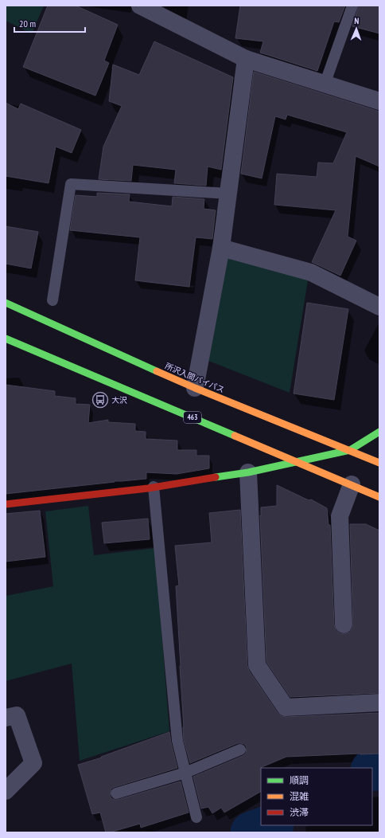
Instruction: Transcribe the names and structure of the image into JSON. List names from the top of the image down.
{
  "streets": {
    "main road": ["所沢入間バイパス", "463"]
  },
  "places": {
    "bus stop": ["大沢"]
  },
  "legend": ["順調", "混雑", "渋滞"],
  "scale_bar": "20 m",
  "north": "top"
}
